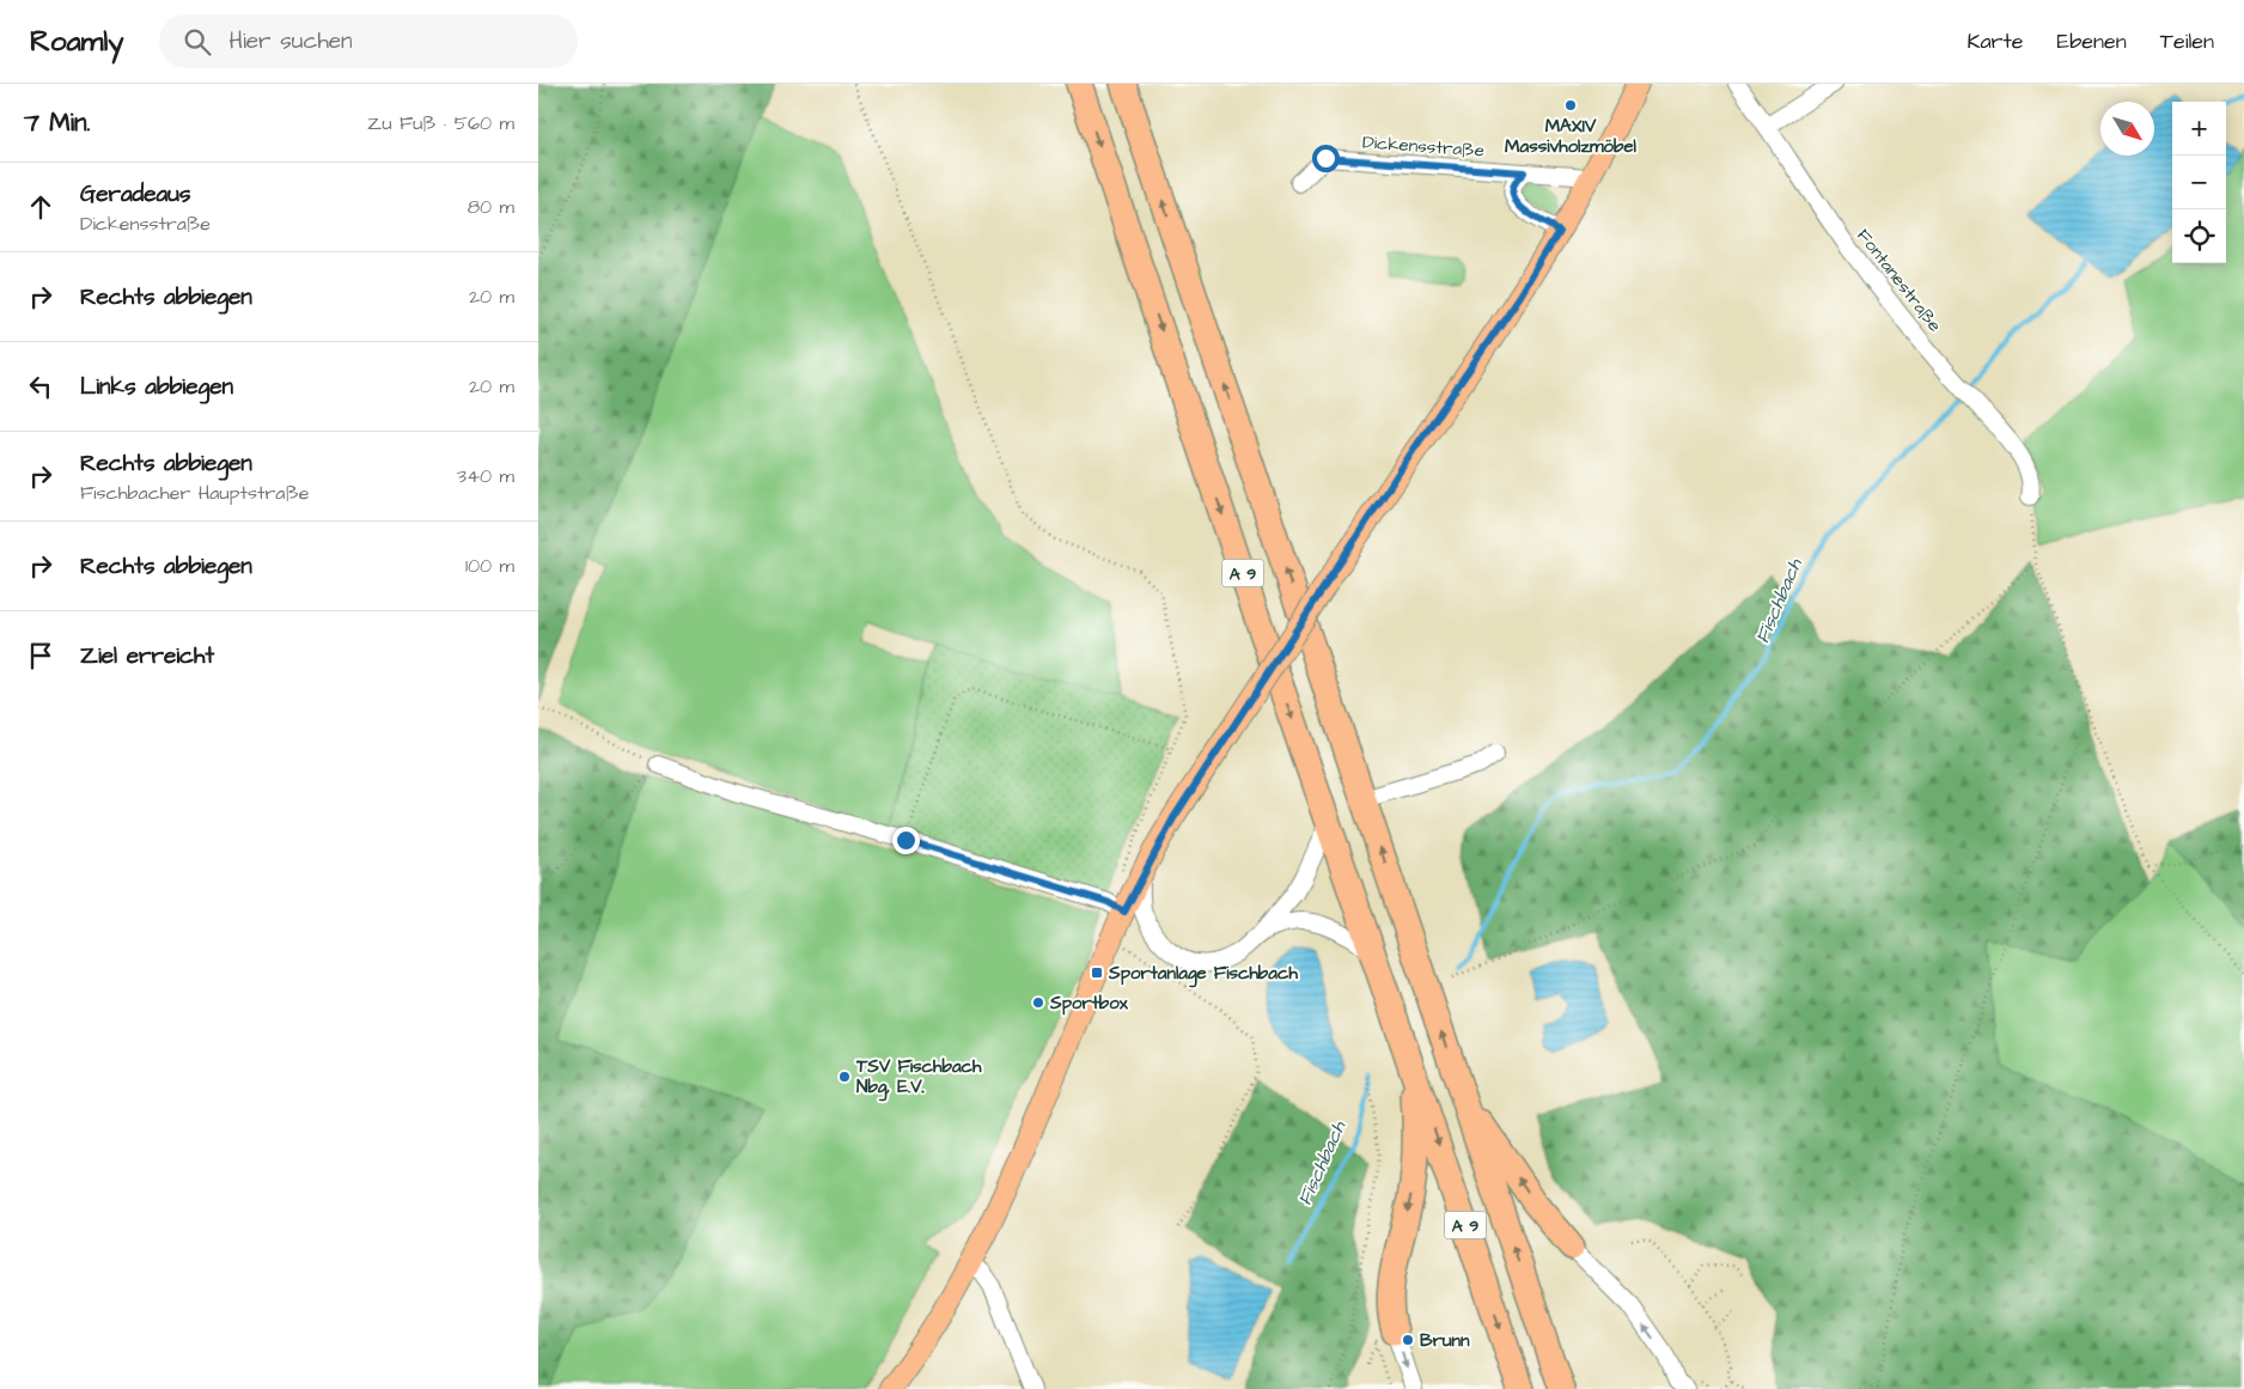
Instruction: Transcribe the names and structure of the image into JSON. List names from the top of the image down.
{
  "streets": {
    "highway": ["A 9"],
    "street": ["Dickensstraße", "Fontanestraße"]
  },
  "water": ["Fischbach"],
  "places": {
    "other": [
      "MAXIV Massivholzmöbel",
      "Sportbox",
      "TSV Fischbach Nbg, E.V.",
      "Brunn"
    ],
    "transit": ["Sportanlage Fischbach"]
  },
  "north": "bottom right",
  "page": {
    "header": "Roamly",
    "search": "Hier suchen",
    "nav": ["Karte", "Ebenen", "Teilen"],
    "heading": ["7 Min.", "Zu Fuß · 560 m"],
    "map_buttons": ["+", "−"],
    "list": [
      ["Geradeaus", "Dickensstraße", "80 m"],
      ["Rechts abbiegen", "20 m"],
      ["Links abbiegen", "20 m"],
      ["Rechts abbiegen", "Fischbacher Hauptstraße", "340 m"],
      ["Rechts abbiegen", "100 m"],
      "Ziel erreicht"
    ]
  }
}
